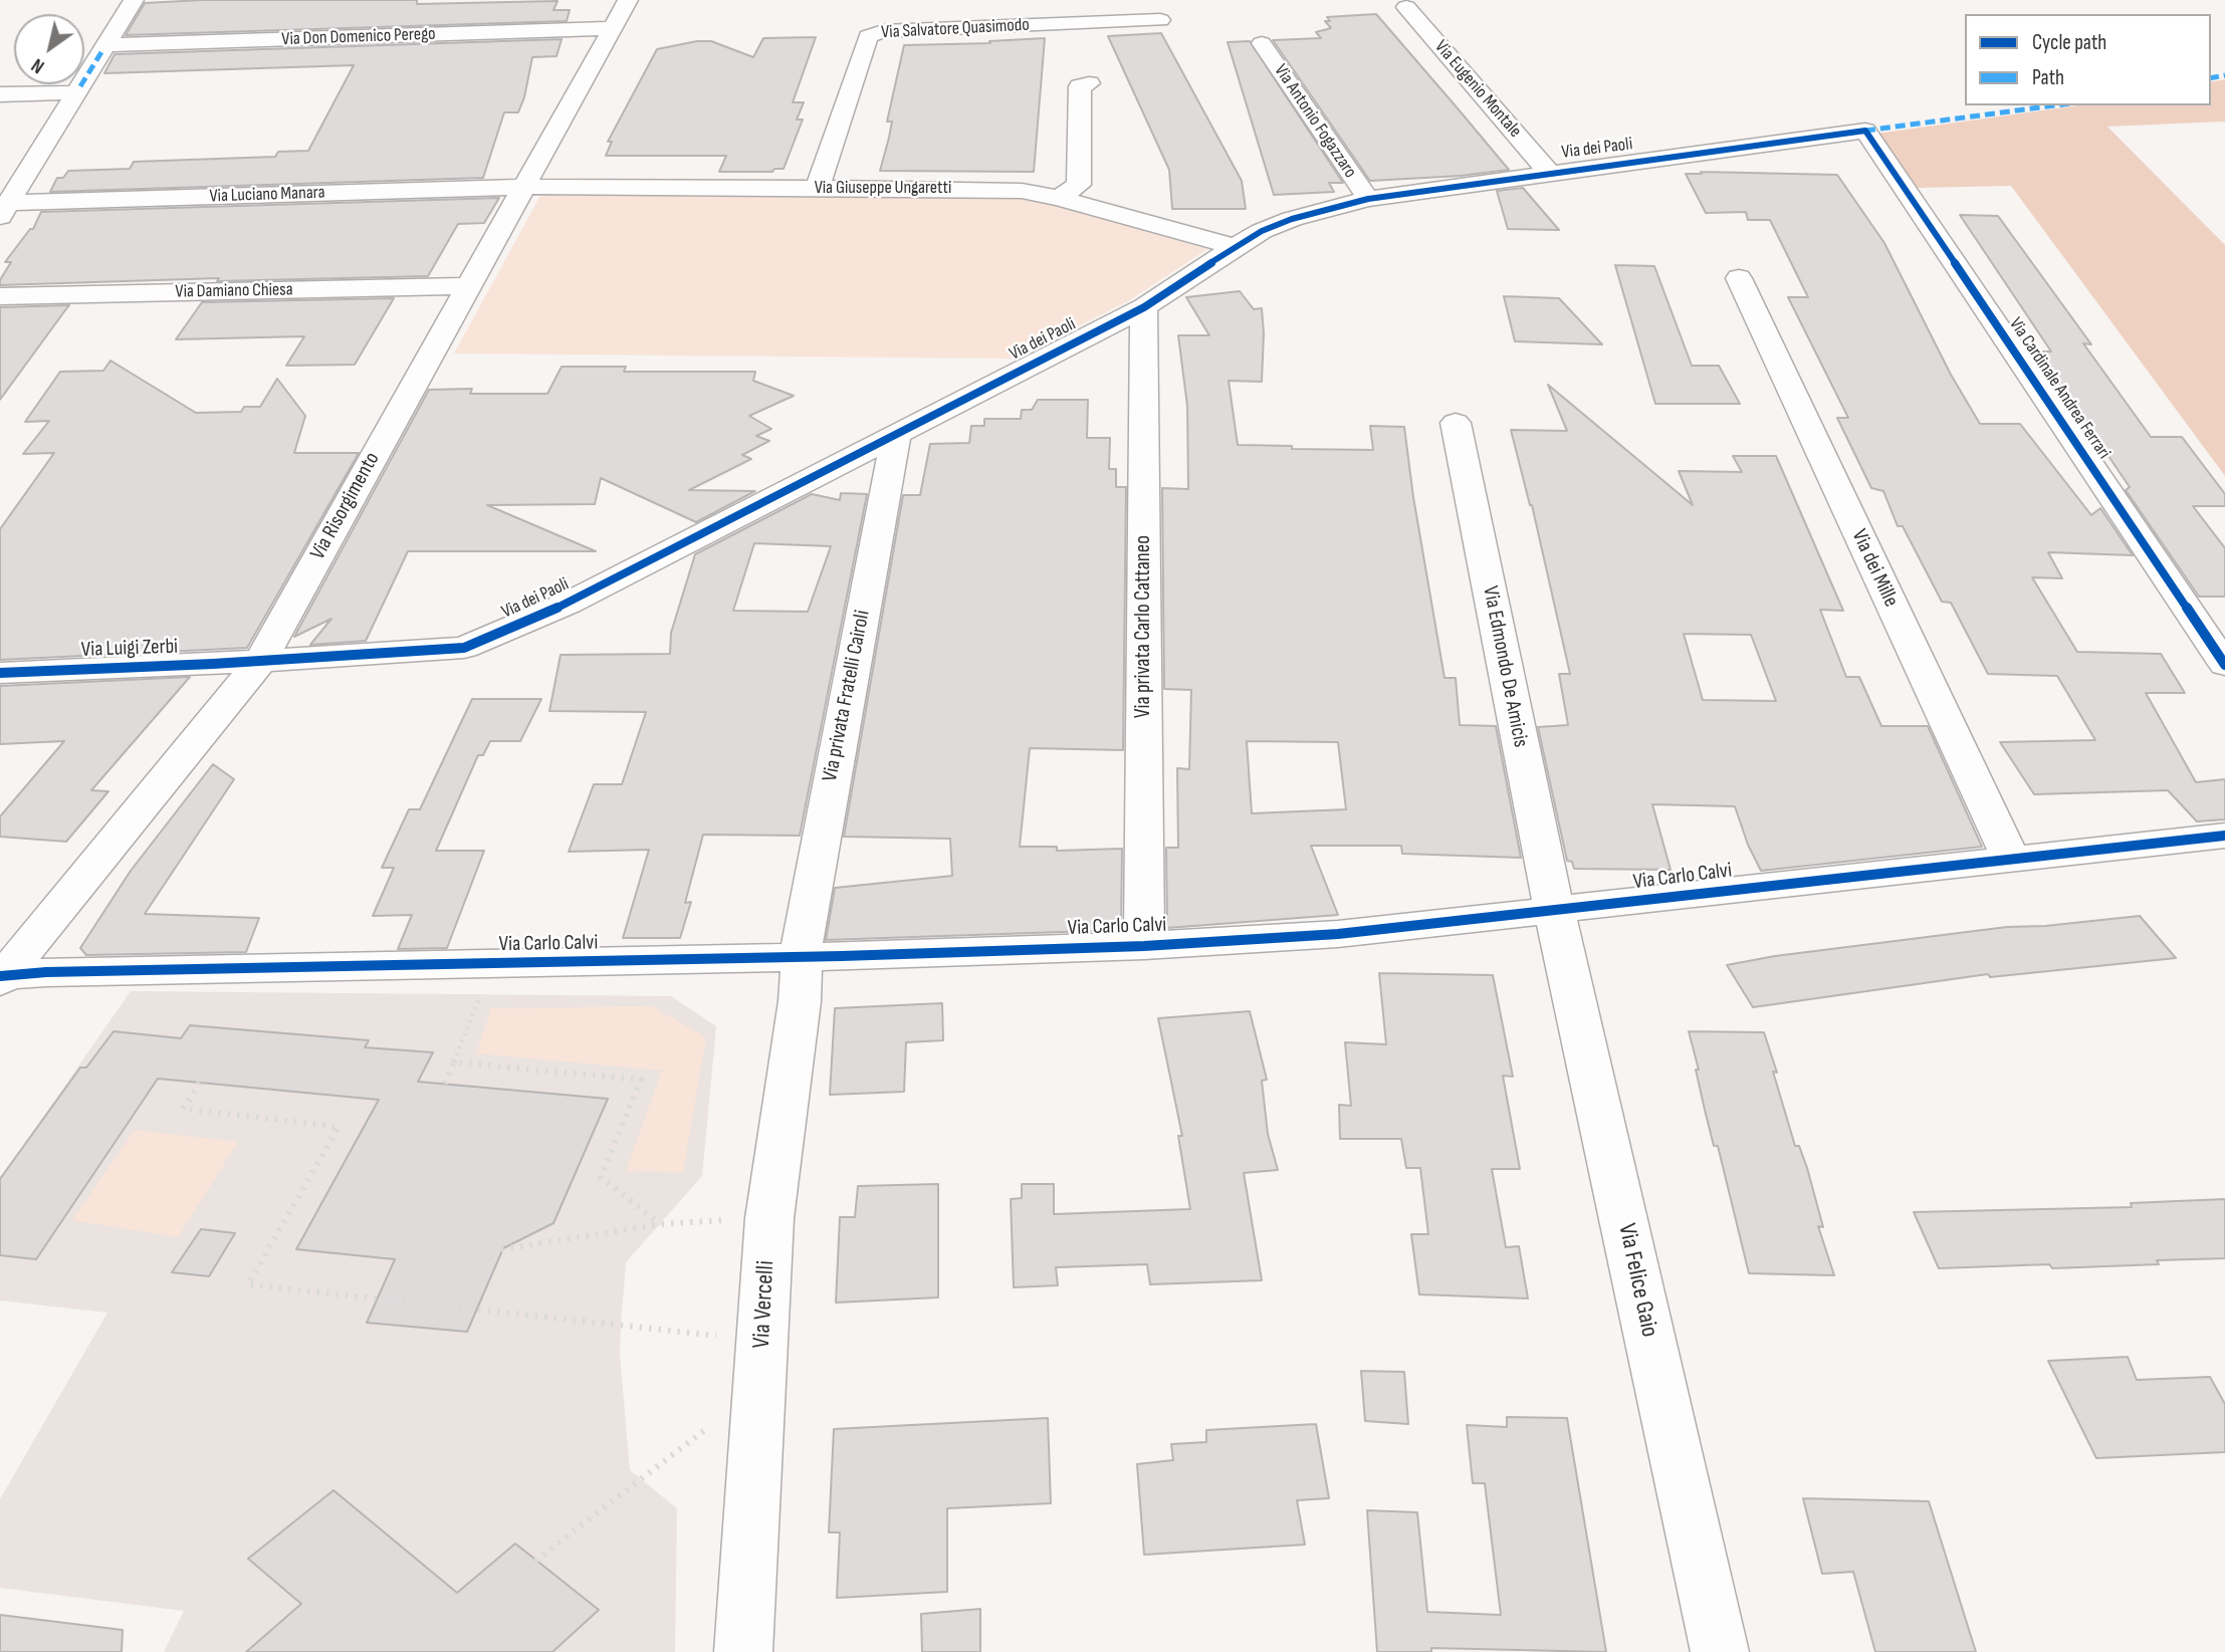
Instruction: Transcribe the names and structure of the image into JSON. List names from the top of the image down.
{
  "streets": {
    "street": [
      "Via Salvatore Quasimodo",
      "Via Don Domenico Perego",
      "Via Eugenio Montale",
      "Via Antonio Fogazzaro",
      "Via dei Paoli",
      "Via Giuseppe Ungaretti",
      "Via Luciano Manara",
      "Via Damiano Chiesa",
      "Via Cardinale Andrea Ferrari",
      "Via Risorgimento",
      "Via dei Mille",
      "Via privata Carlo Cattaneo",
      "Via Luigi Zerbi",
      "Via Edmondo De Amicis",
      "Via privata Fratelli Cairoli",
      "Via Carlo Calvi",
      "Via Felice Gaio",
      "Via Vercelli"
    ]
  },
  "crossings": [
    ["Via Salvatore Quasimodo", "Via Giuseppe Ungaretti"],
    ["Via Don Domenico Perego", "Via Risorgimento"],
    ["Via Eugenio Montale", "Via dei Paoli"],
    ["Via Antonio Fogazzaro", "Via dei Paoli"],
    ["Via dei Paoli", "Via Giuseppe Ungaretti"],
    ["Via dei Paoli", "Via Cardinale Andrea Ferrari"],
    ["Via dei Paoli", "Via Risorgimento"],
    ["Via dei Paoli", "Via privata Carlo Cattaneo"],
    ["Via dei Paoli", "Via Luigi Zerbi"],
    ["Via dei Paoli", "Via privata Fratelli Cairoli"],
    ["Via Giuseppe Ungaretti", "Via Luciano Manara"],
    ["Via Giuseppe Ungaretti", "Via Risorgimento"],
    ["Via Luciano Manara", "Via Risorgimento"],
    ["Via Damiano Chiesa", "Via Risorgimento"],
    ["Via Risorgimento", "Via Luigi Zerbi"],
    ["Via Risorgimento", "Via Carlo Calvi"],
    ["Via dei Mille", "Via Carlo Calvi"],
    ["Via privata Carlo Cattaneo", "Via Carlo Calvi"],
    ["Via Edmondo De Amicis", "Via Carlo Calvi"],
    ["Via Edmondo De Amicis", "Via Felice Gaio"],
    ["Via privata Fratelli Cairoli", "Via Carlo Calvi"],
    ["Via privata Fratelli Cairoli", "Via Vercelli"],
    ["Via Carlo Calvi", "Via Felice Gaio"],
    ["Via Carlo Calvi", "Via Vercelli"]
  ],
  "legend": ["Cycle path", "Path"],
  "north": "bottom left"
}
